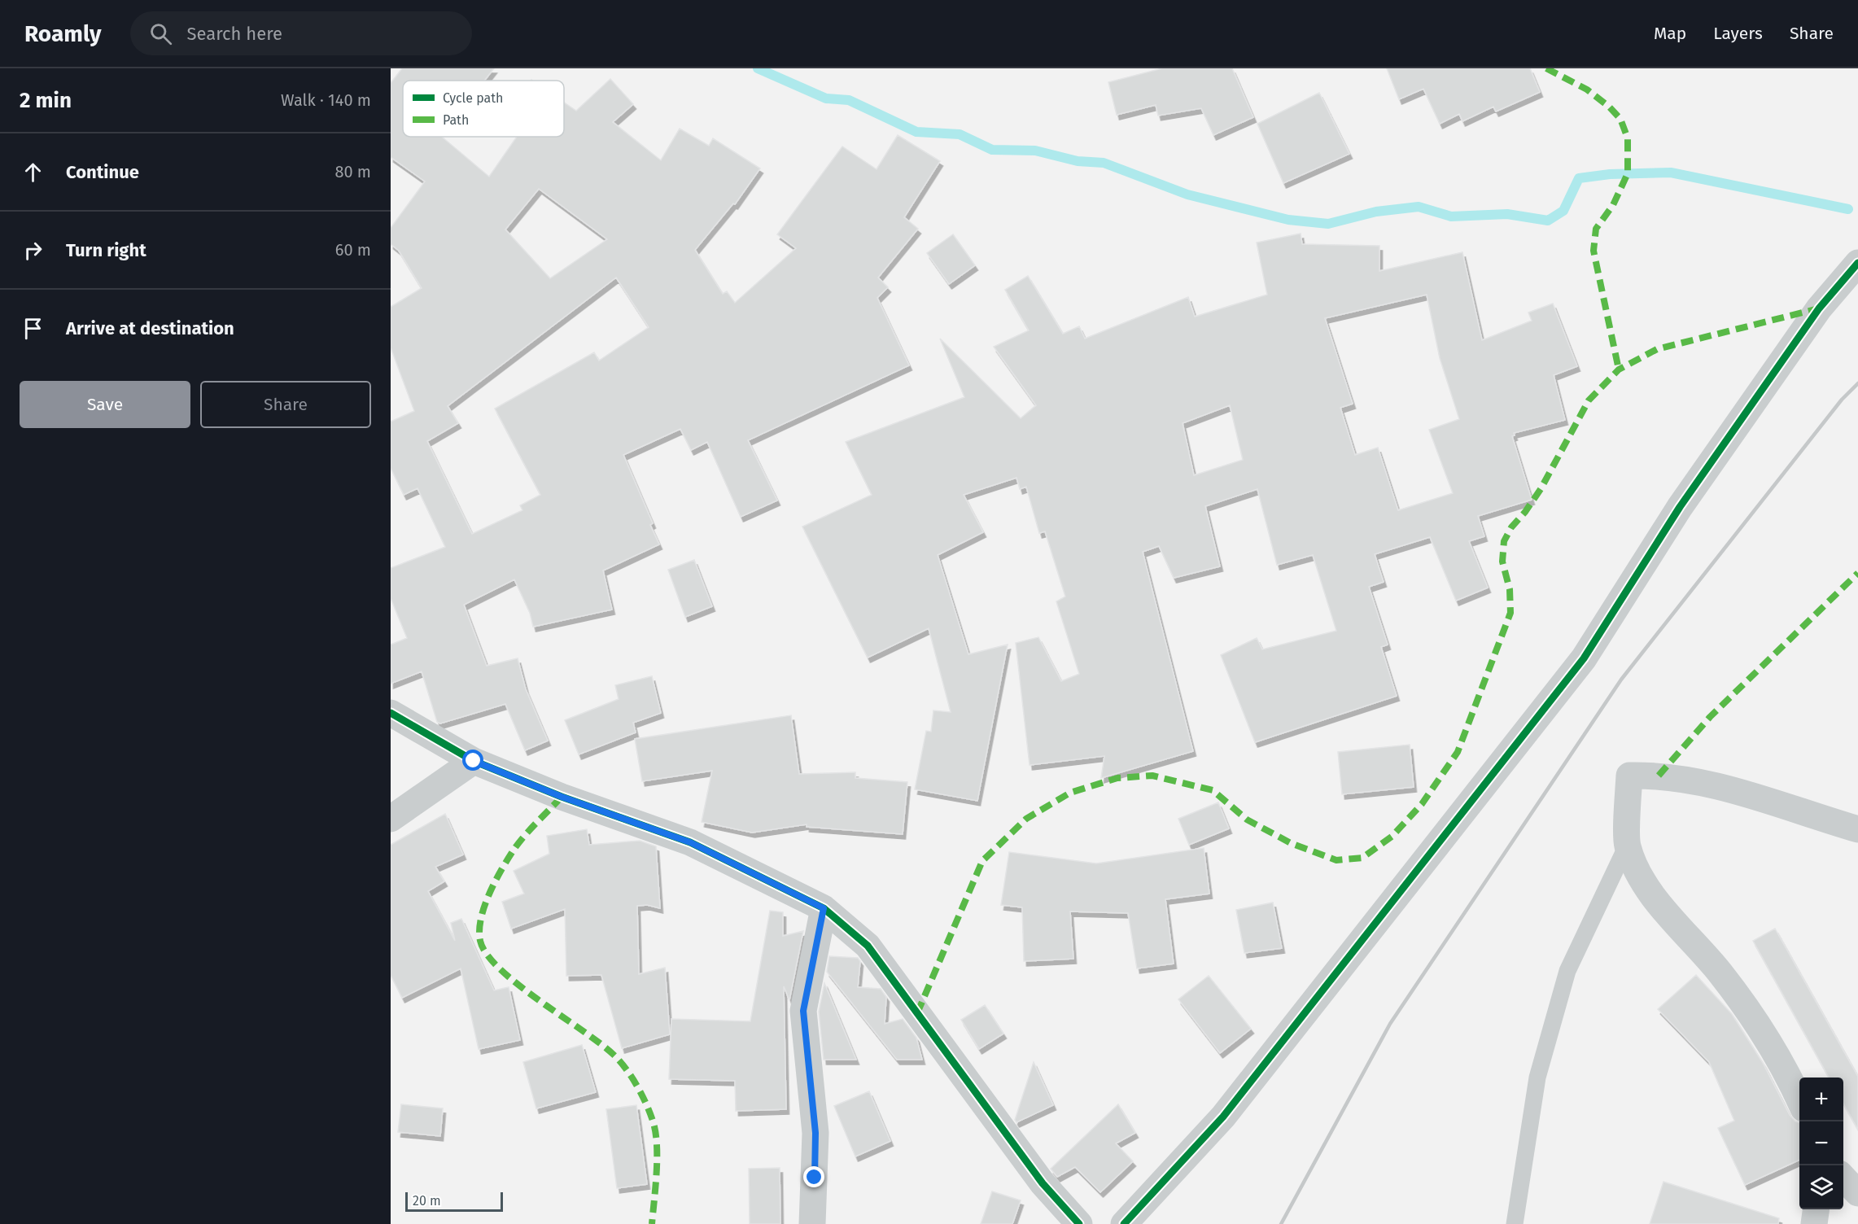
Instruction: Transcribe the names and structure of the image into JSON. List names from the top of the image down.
{
  "legend": ["Cycle path", "Path"],
  "scale_bar": "20 m",
  "page": {
    "header": "Roamly",
    "search": "Search here",
    "nav": ["Map", "Layers", "Share"],
    "heading": ["2 min", "Walk · 140 m"],
    "list": [
      ["Continue", "80 m"],
      ["Turn right", "60 m"],
      "Arrive at destination"
    ],
    "buttons": ["Save", "Share"],
    "map_buttons": ["+", "−"],
    "scale": "20 m"
  }
}
